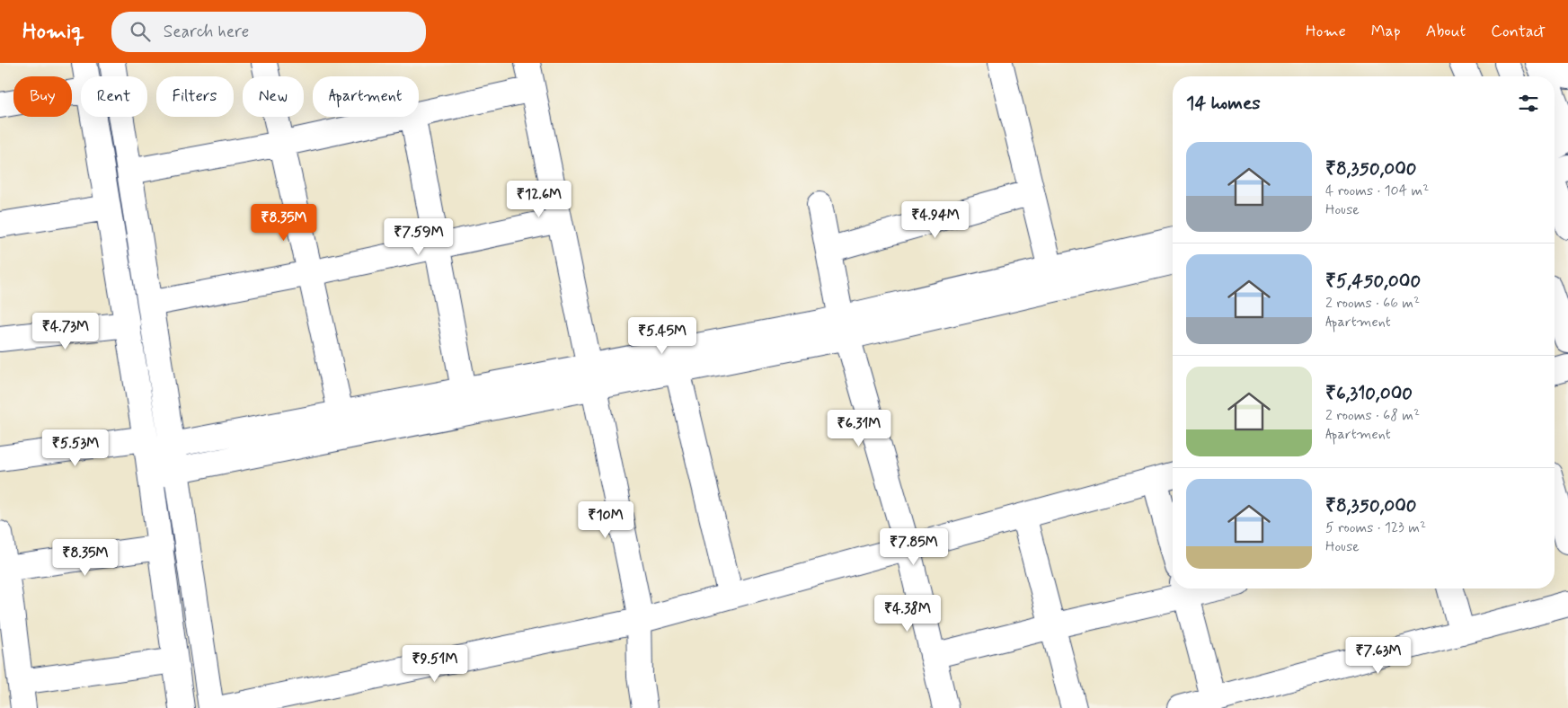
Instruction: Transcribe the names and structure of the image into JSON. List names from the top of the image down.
{
  "page": {
    "header": "Homiq",
    "search": "Search here",
    "nav": [
      "Home",
      "Map",
      "About",
      "Contact"
    ],
    "chip": [
      "Buy",
      "Rent",
      "Filters",
      "New",
      "Apartment"
    ],
    "heading": "14 homes",
    "list": [
      {
        "name": "₹8,350,000",
        "note": "4 rooms · 104 m² · House"
      },
      {
        "name": "₹5,450,000",
        "note": "2 rooms · 66 m² · Apartment"
      },
      {
        "name": "₹6,310,000",
        "note": "2 rooms · 68 m² · Apartment"
      },
      {
        "name": "₹8,350,000",
        "note": "5 rooms · 123 m² · House"
      }
    ],
    "price": [
      "₹12.6M",
      "₹4.94M",
      "₹8.35M",
      "₹7.59M",
      "₹4.73M",
      "₹5.45M",
      "₹6.31M",
      "₹5.53M",
      "₹10M",
      "₹7.85M",
      "₹8.35M",
      "₹4.38M",
      "₹7.63M",
      "₹9.51M"
    ]
  }
}
